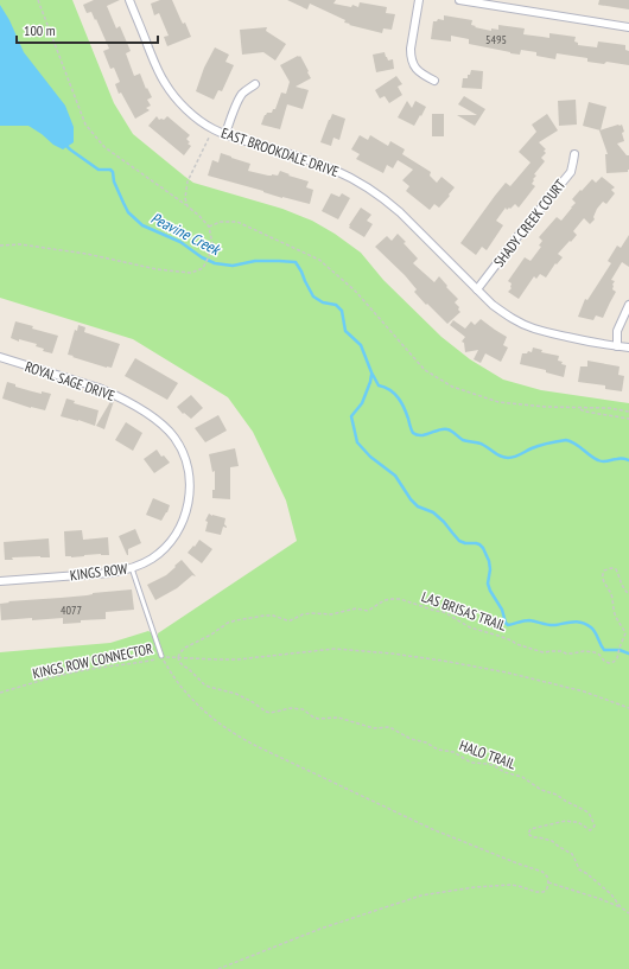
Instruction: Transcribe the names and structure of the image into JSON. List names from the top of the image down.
{
  "streets": {
    "street": [
      "EAST BROOKDALE DRIVE",
      "SHADY CREEK COURT",
      "ROYAL SAGE DRIVE",
      "KINGS ROW"
    ],
    "path": ["LAS BRISAS TRAIL", "KINGS ROW CONNECTOR", "HALO TRAIL"]
  },
  "crossings": [
    ["EAST BROOKDALE DRIVE", "SHADY CREEK COURT"],
    ["ROYAL SAGE DRIVE", "KINGS ROW"],
    ["LAS BRISAS TRAIL", "HALO TRAIL"]
  ],
  "water": ["Peavine Creek"],
  "house_numbers": ["5495", "4077"],
  "scale_bar": "100 m"
}
